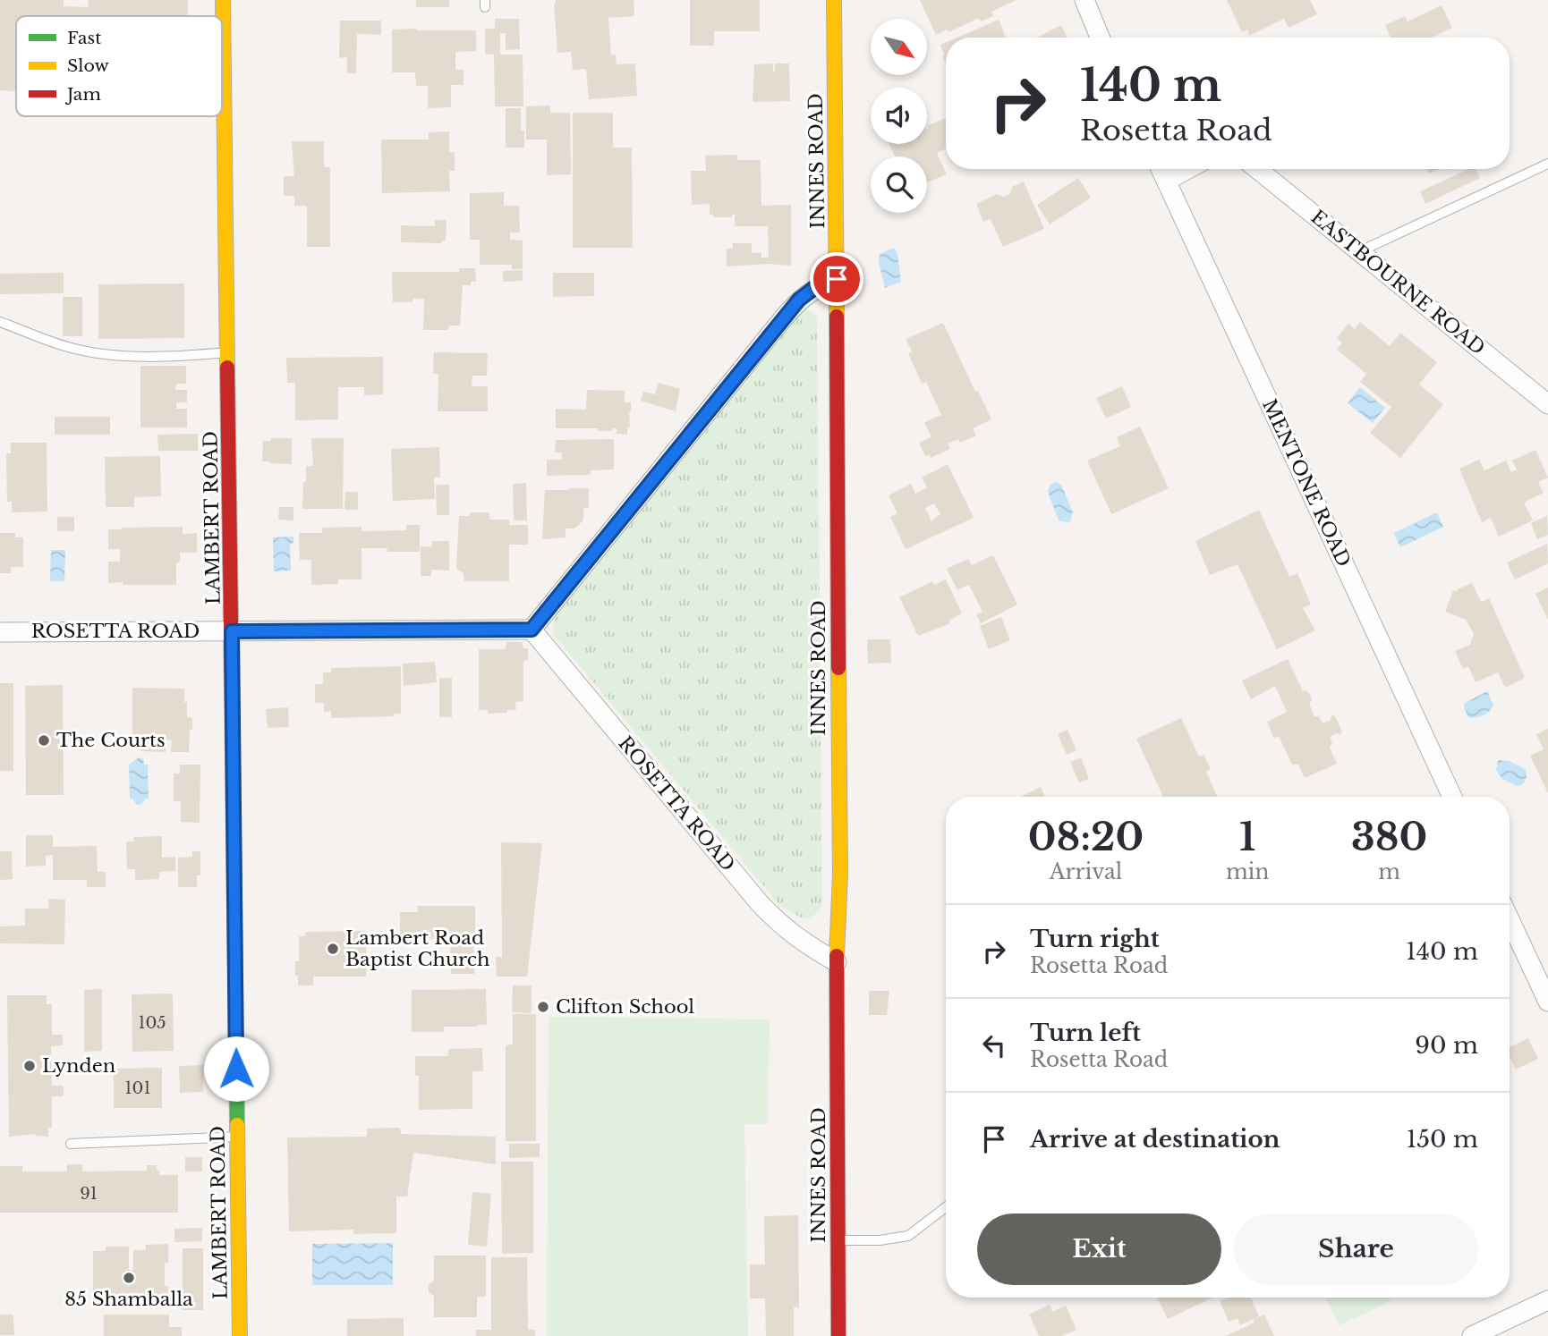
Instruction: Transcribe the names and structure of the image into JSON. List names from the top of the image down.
{
  "streets": {
    "street": [
      "INNES ROAD",
      "EASTBOURNE ROAD",
      "MENTONE ROAD",
      "LAMBERT ROAD",
      "ROSETTA ROAD"
    ]
  },
  "crossings": [
    ["INNES ROAD", "ROSETTA ROAD"],
    ["LAMBERT ROAD", "ROSETTA ROAD"]
  ],
  "places": [
    "The Courts",
    "Lambert Road Baptist Church",
    "Clifton School",
    "Lynden",
    "85 Shamballa"
  ],
  "house_numbers": ["105", "101", "91"],
  "legend": ["Fast", "Slow", "Jam"],
  "north": "bottom right",
  "page": {
    "turn": ["140 m", "Rosetta Road"],
    "eta": [
      "08:20",
      "Arrival",
      "1",
      "min",
      "380",
      "m"
    ],
    "list": [
      {
        "name": "Turn right",
        "note": "Rosetta Road",
        "value": "140 m"
      },
      {
        "name": "Turn left",
        "note": "Rosetta Road",
        "value": "90 m"
      },
      {
        "name": "Arrive at destination",
        "value": "150 m"
      }
    ],
    "buttons": ["Exit", "Share"]
  }
}
